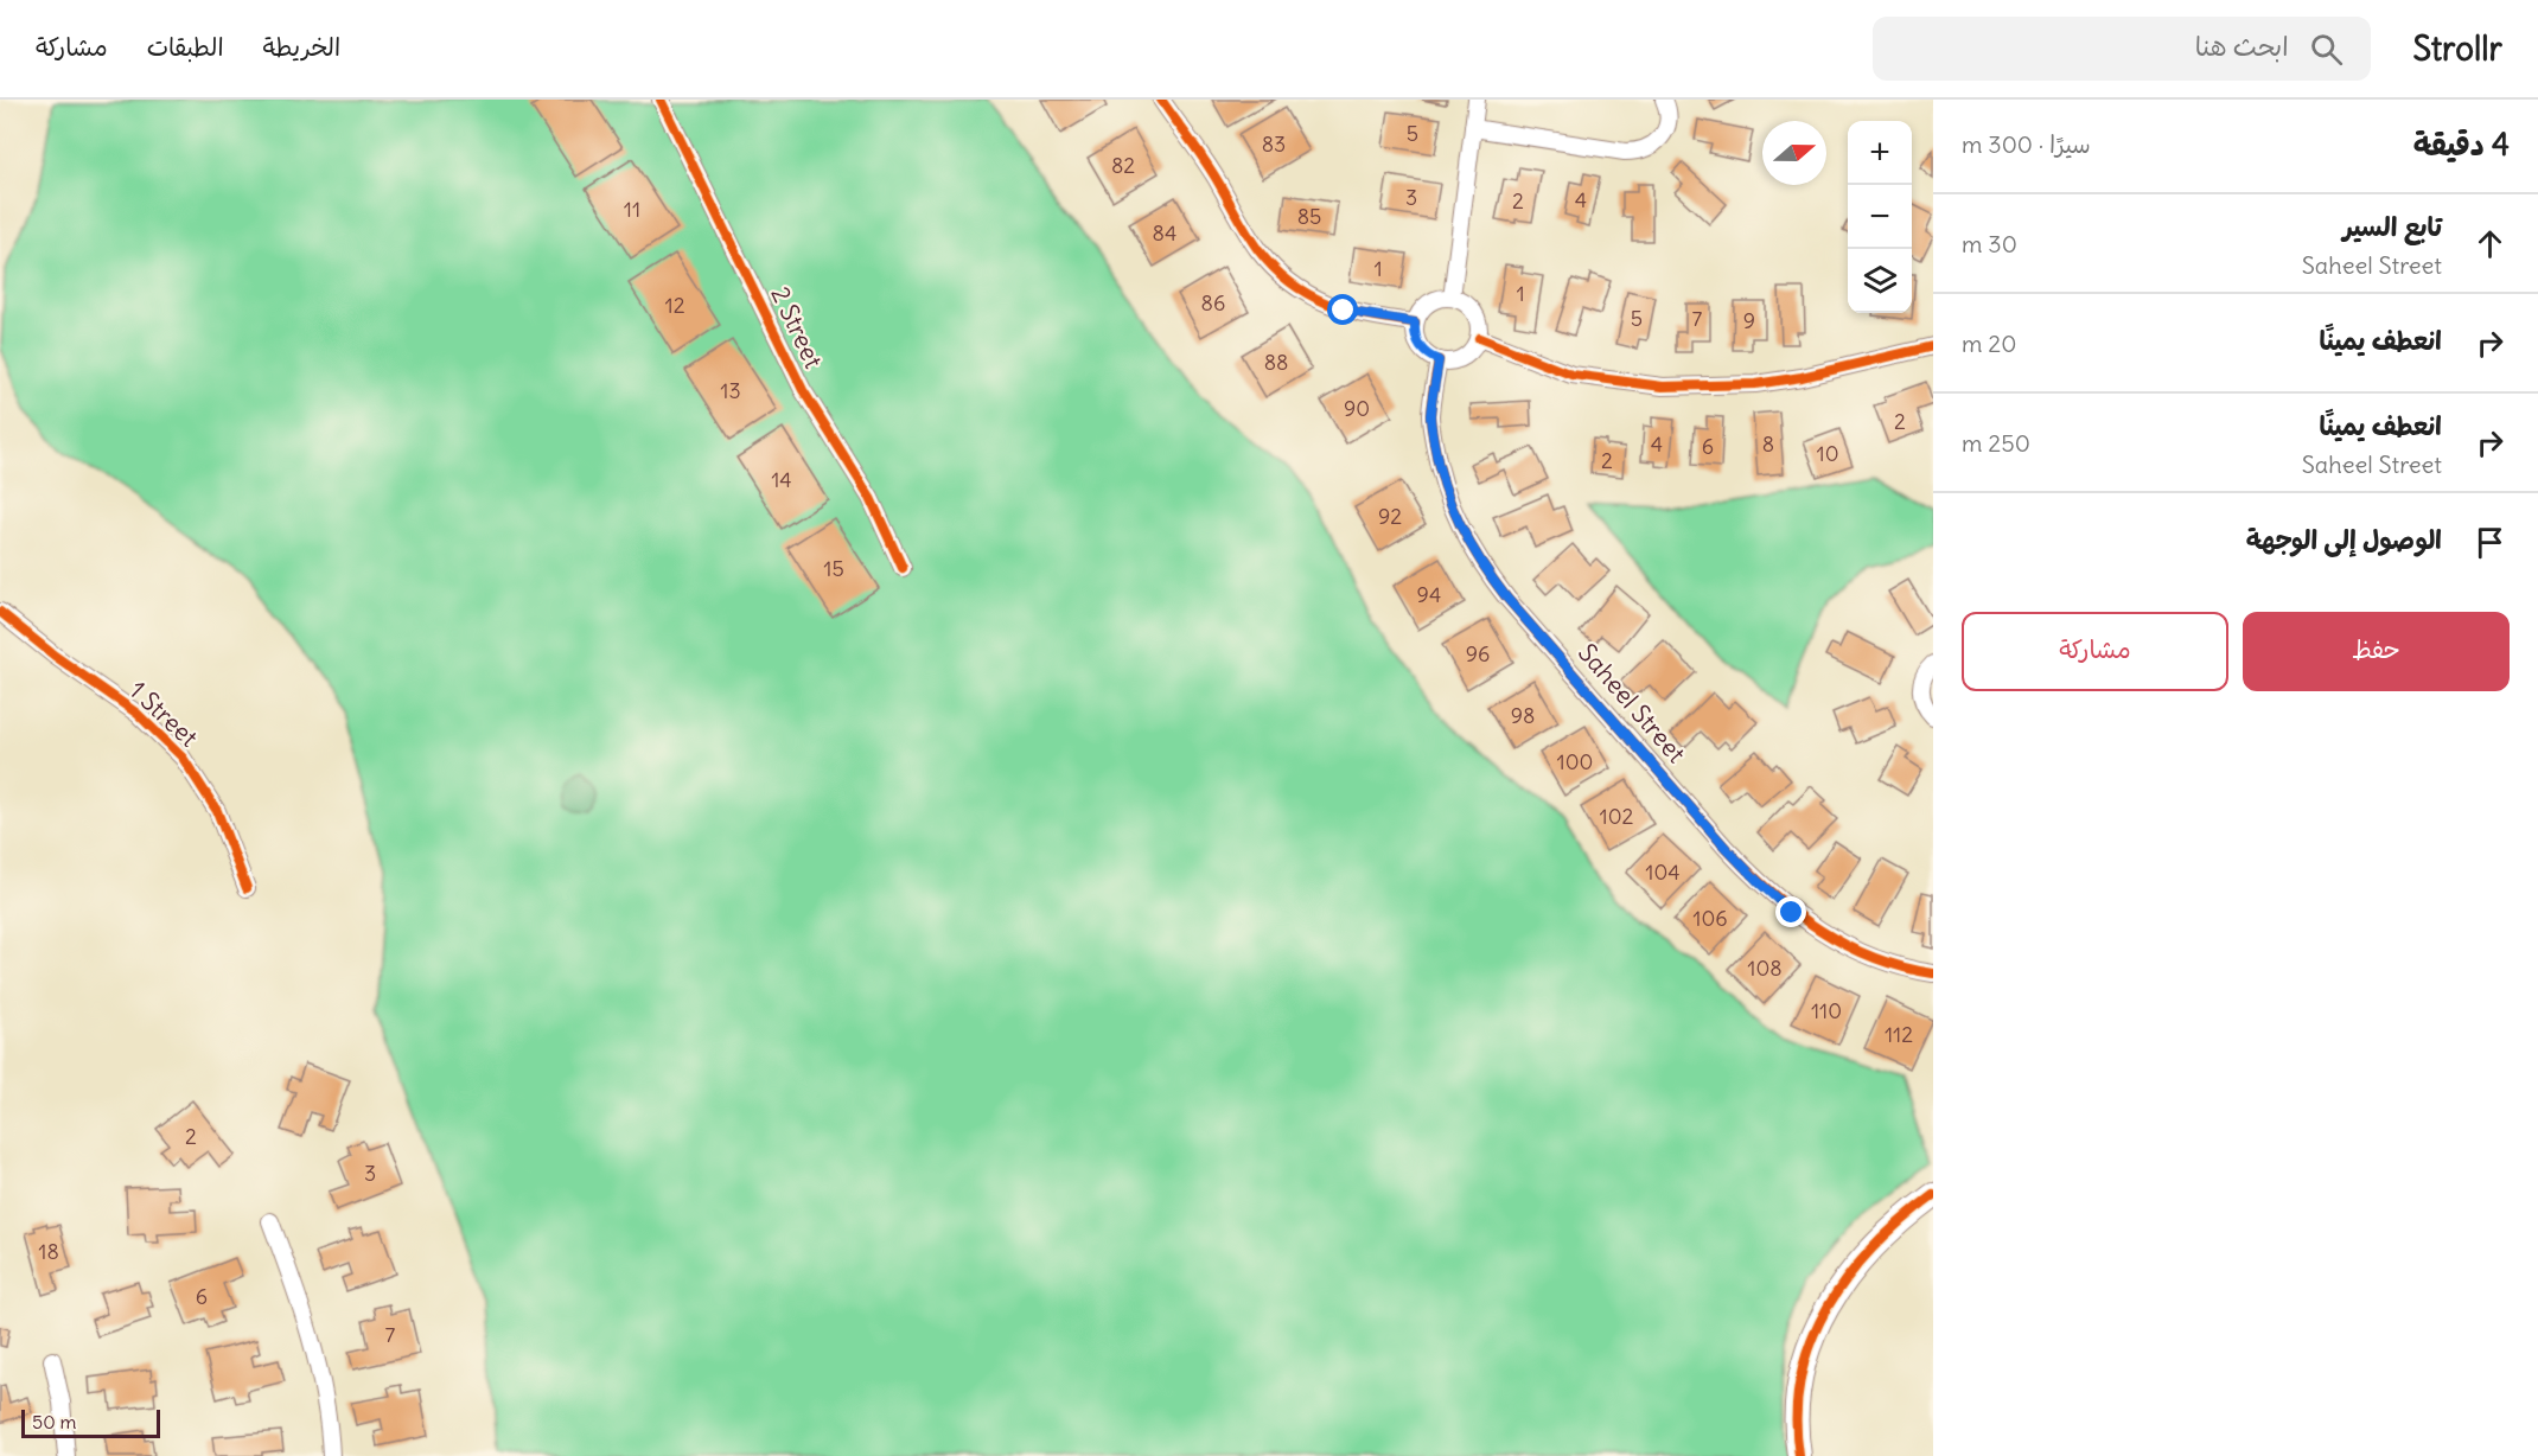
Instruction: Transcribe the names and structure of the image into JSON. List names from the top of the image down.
{
  "streets": {
    "street": ["2 Street", "Saheel Street", "1 Street"]
  },
  "house_numbers": [
    "5",
    "83",
    "82",
    "3",
    "4",
    "2",
    "11",
    "85",
    "84",
    "1",
    "1",
    "86",
    "12",
    "5",
    "7",
    "9",
    "88",
    "13",
    "90",
    "2",
    "4",
    "8",
    "6",
    "10",
    "2",
    "14",
    "92",
    "15",
    "94",
    "96",
    "98",
    "100",
    "102",
    "104",
    "106",
    "108",
    "110",
    "112",
    "2",
    "3",
    "18",
    "6",
    "7"
  ],
  "scale_bar": "50 m",
  "north": "right",
  "page": {
    "header": "Strollr",
    "search": "ابحث هنا",
    "nav": ["الخريطة", "الطبقات", "مشاركة"],
    "heading": ["4 دقيقة", "سيرًا · 300 m"],
    "map_buttons": ["+", "−"],
    "list": [
      ["تابع السير", "Saheel Street", "30 m"],
      ["انعطف يمينًا", "20 m"],
      ["انعطف يمينًا", "Saheel Street", "250 m"],
      "الوصول إلى الوجهة"
    ],
    "buttons": ["حفظ", "مشاركة"],
    "scale": "50 m"
  }
}
